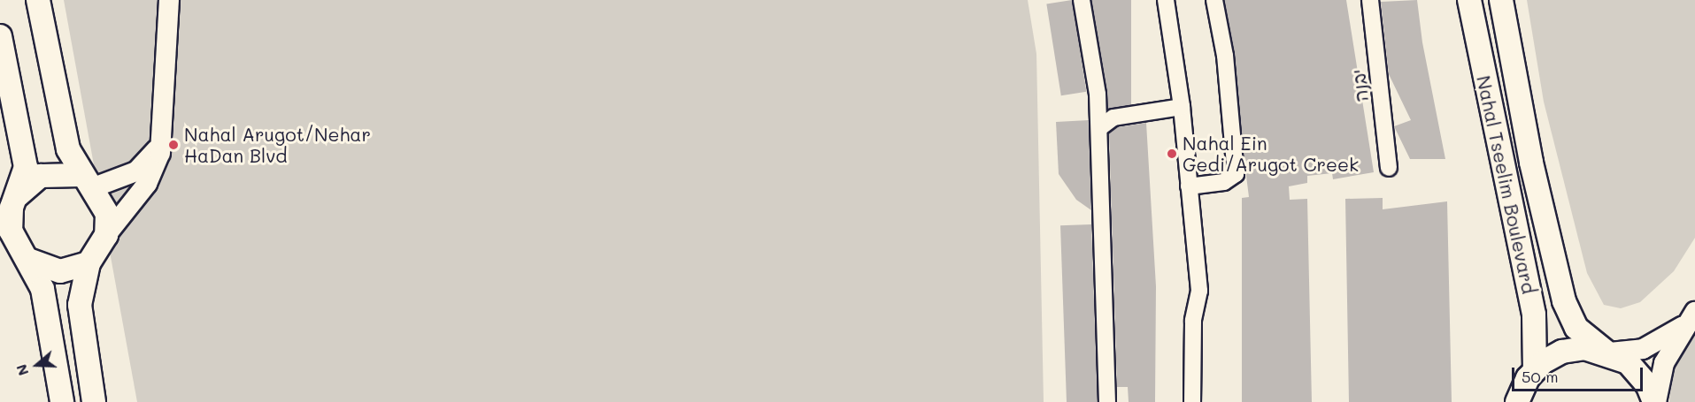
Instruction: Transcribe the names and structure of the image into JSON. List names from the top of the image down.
{
  "streets": {
    "main road": ["Nahal Tseelim Boulevard"],
    "street": ["יבנה"]
  },
  "places": ["Nahal Arugot/Nehar HaDan Blvd", "Nahal Ein Gedi/Arugot Creek"],
  "scale_bar": "50 m",
  "north": "left"
}
